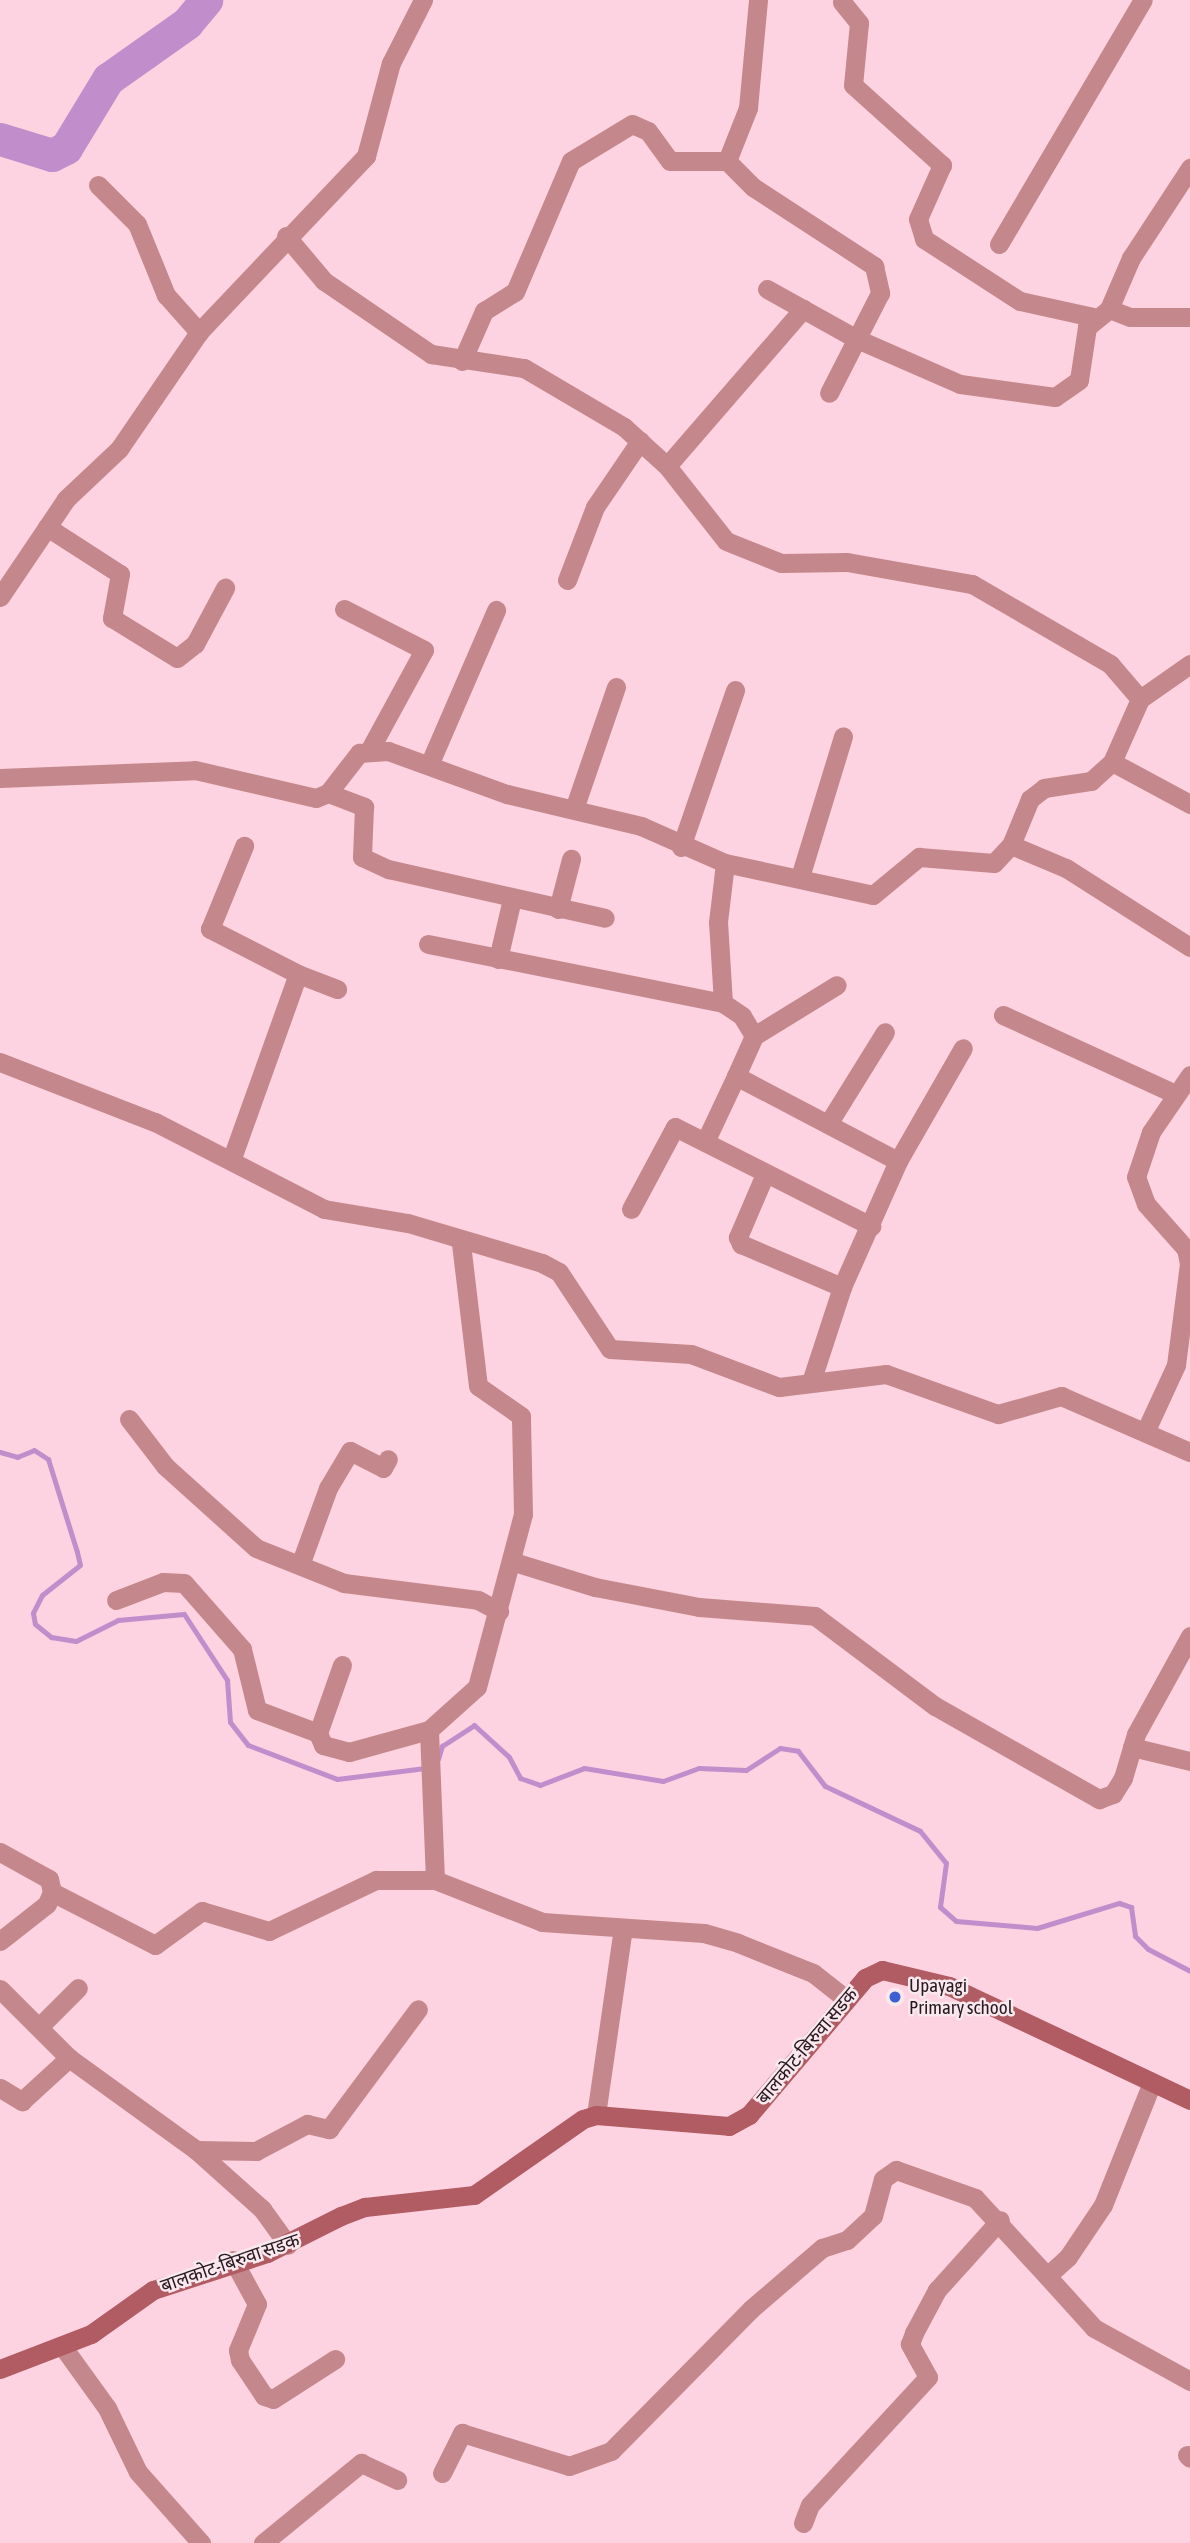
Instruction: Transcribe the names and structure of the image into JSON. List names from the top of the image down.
{
  "streets": {
    "main road": ["बालकोट-बिरुवा सडक"]
  },
  "places": ["Upayagi Primary school"]
}
